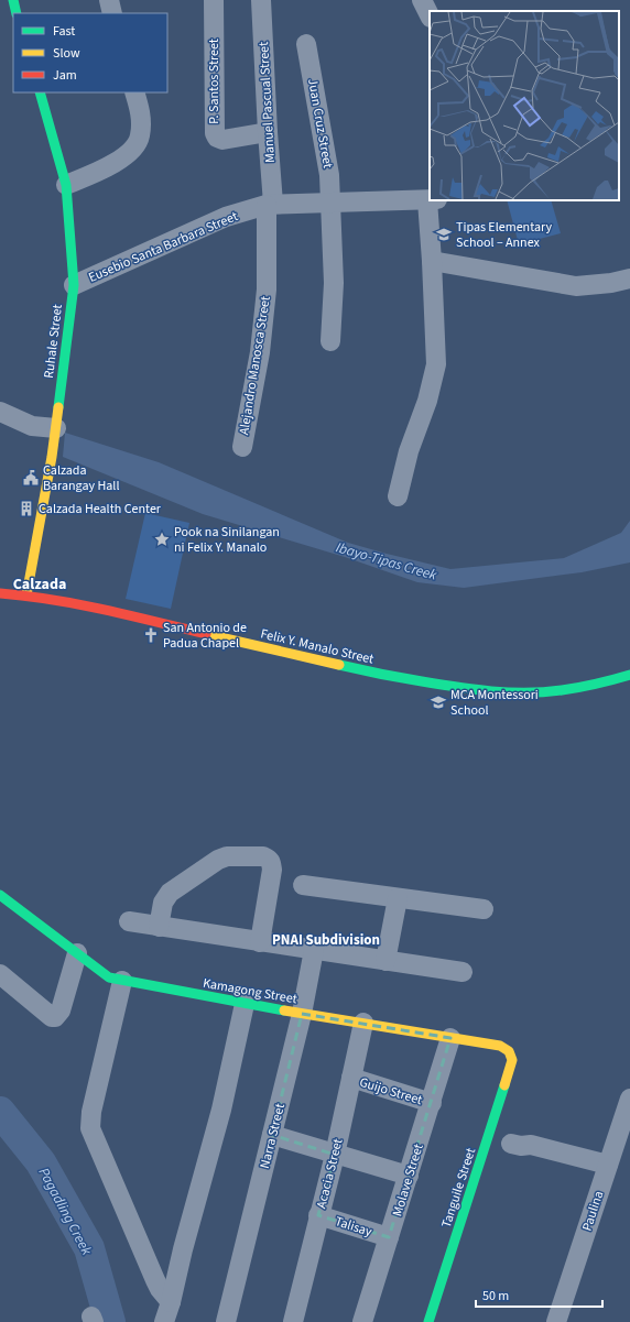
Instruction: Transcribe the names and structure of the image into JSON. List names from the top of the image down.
{
  "streets": {
    "street": [
      "P. Santos Street",
      "Manuel Pascual Street",
      "Juan Cruz Street",
      "Eusebio Santa Barbara Street",
      "Ruhale Street",
      "Alejandro Manosca Street",
      "Felix Y. Manalo Street",
      "Kamagong Street",
      "Guijo Street",
      "Narra Street",
      "Acacia Street",
      "Molave Street",
      "Tanguile Street",
      "Paulina",
      "Talisay"
    ]
  },
  "crossings": [
    ["P. Santos Street", "Manuel Pascual Street"],
    ["Manuel Pascual Street", "Eusebio Santa Barbara Street"],
    ["Manuel Pascual Street", "Alejandro Manosca Street"],
    ["Juan Cruz Street", "Eusebio Santa Barbara Street"],
    ["Eusebio Santa Barbara Street", "Ruhale Street"],
    ["Eusebio Santa Barbara Street", "Alejandro Manosca Street"],
    ["Ruhale Street", "Felix Y. Manalo Street"],
    ["Kamagong Street", "Narra Street"],
    ["Kamagong Street", "Acacia Street"],
    ["Kamagong Street", "Molave Street"],
    ["Kamagong Street", "Tanguile Street"],
    ["Guijo Street", "Acacia Street"],
    ["Guijo Street", "Molave Street"],
    ["Acacia Street", "Talisay"],
    ["Molave Street", "Talisay"]
  ],
  "districts": ["Calzada", "PNAI Subdivision"],
  "water": ["Ibayo-Tipas Creek", "Pagadling Creek"],
  "places": {
    "school or university": ["Tipas Elementary School – Annex", "MCA Montessori School"],
    "public building": ["Calzada Barangay Hall"],
    "building": ["Calzada Health Center"],
    "place": ["Pook na Sinilangan ni Felix Y. Manalo"],
    "church": ["San Antonio de Padua Chapel"]
  },
  "legend": ["Fast", "Slow", "Jam"],
  "scale_bar": "50 m"
}
